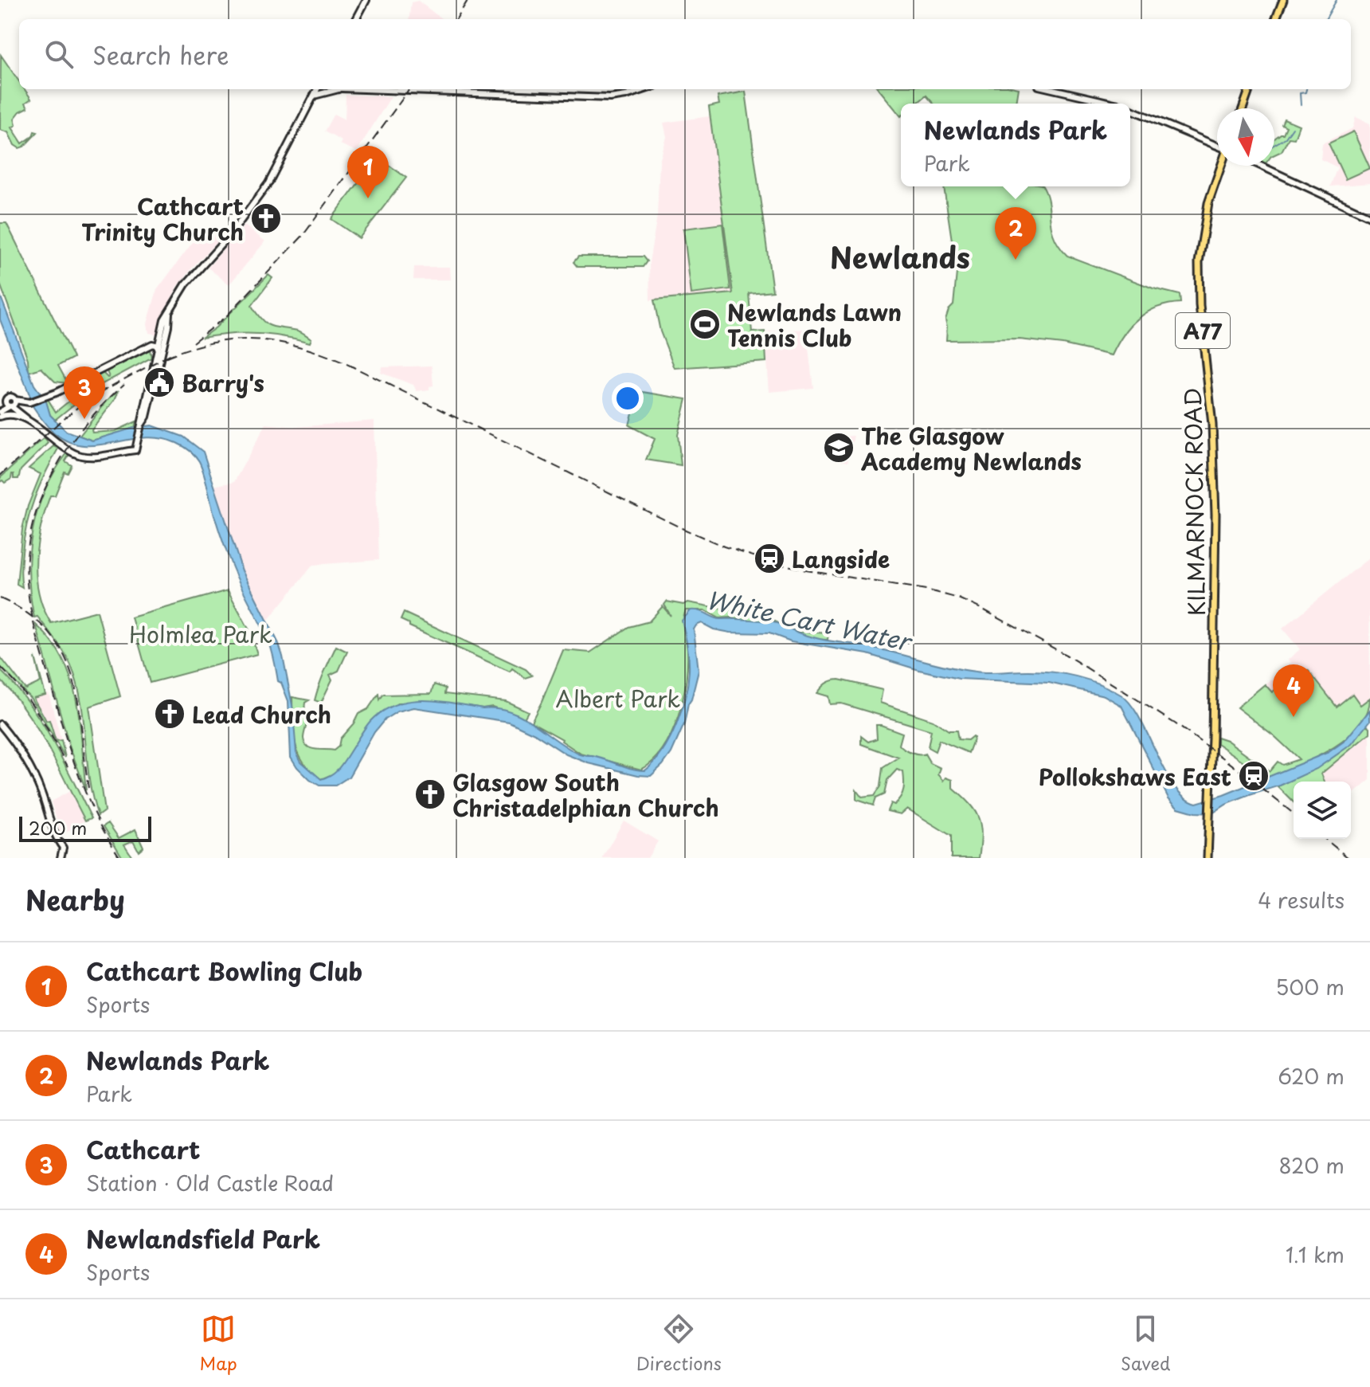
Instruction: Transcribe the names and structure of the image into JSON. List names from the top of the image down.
{
  "streets": {
    "main road": ["A77", "KILMARNOCK ROAD"]
  },
  "districts": ["Newlands"],
  "water": ["White Cart Water"],
  "parks": ["Holmlea Park", "Albert Park"],
  "places": {
    "church": ["Cathcart Trinity Church", "Lead Church", "Glasgow South Christadelphian Church"],
    "sports": ["Newlands Lawn Tennis Club"],
    "public building": ["Barry's"],
    "school or university": ["The Glasgow Academy Newlands"],
    "station": ["Langside", "Pollokshaws East"]
  },
  "scale_bar": "200 m",
  "north": "bottom",
  "page": {
    "search": "Search here",
    "popup": ["Newlands Park", "Park"],
    "pins": [
      "1",
      "2",
      "3",
      "4"
    ],
    "scale": "200 m",
    "heading": ["Nearby", "4 results"],
    "list": [
      {
        "mark": "1",
        "name": "Cathcart Bowling Club",
        "note": "Sports",
        "value": "500 m"
      },
      {
        "mark": "2",
        "name": "Newlands Park",
        "note": "Park",
        "value": "620 m"
      },
      {
        "mark": "3",
        "name": "Cathcart",
        "note": "Station · Old Castle Road",
        "value": "820 m"
      },
      {
        "mark": "4",
        "name": "Newlandsfield Park",
        "note": "Sports",
        "value": "1.1 km"
      }
    ],
    "nav": ["Map", "Directions", "Saved"]
  }
}
